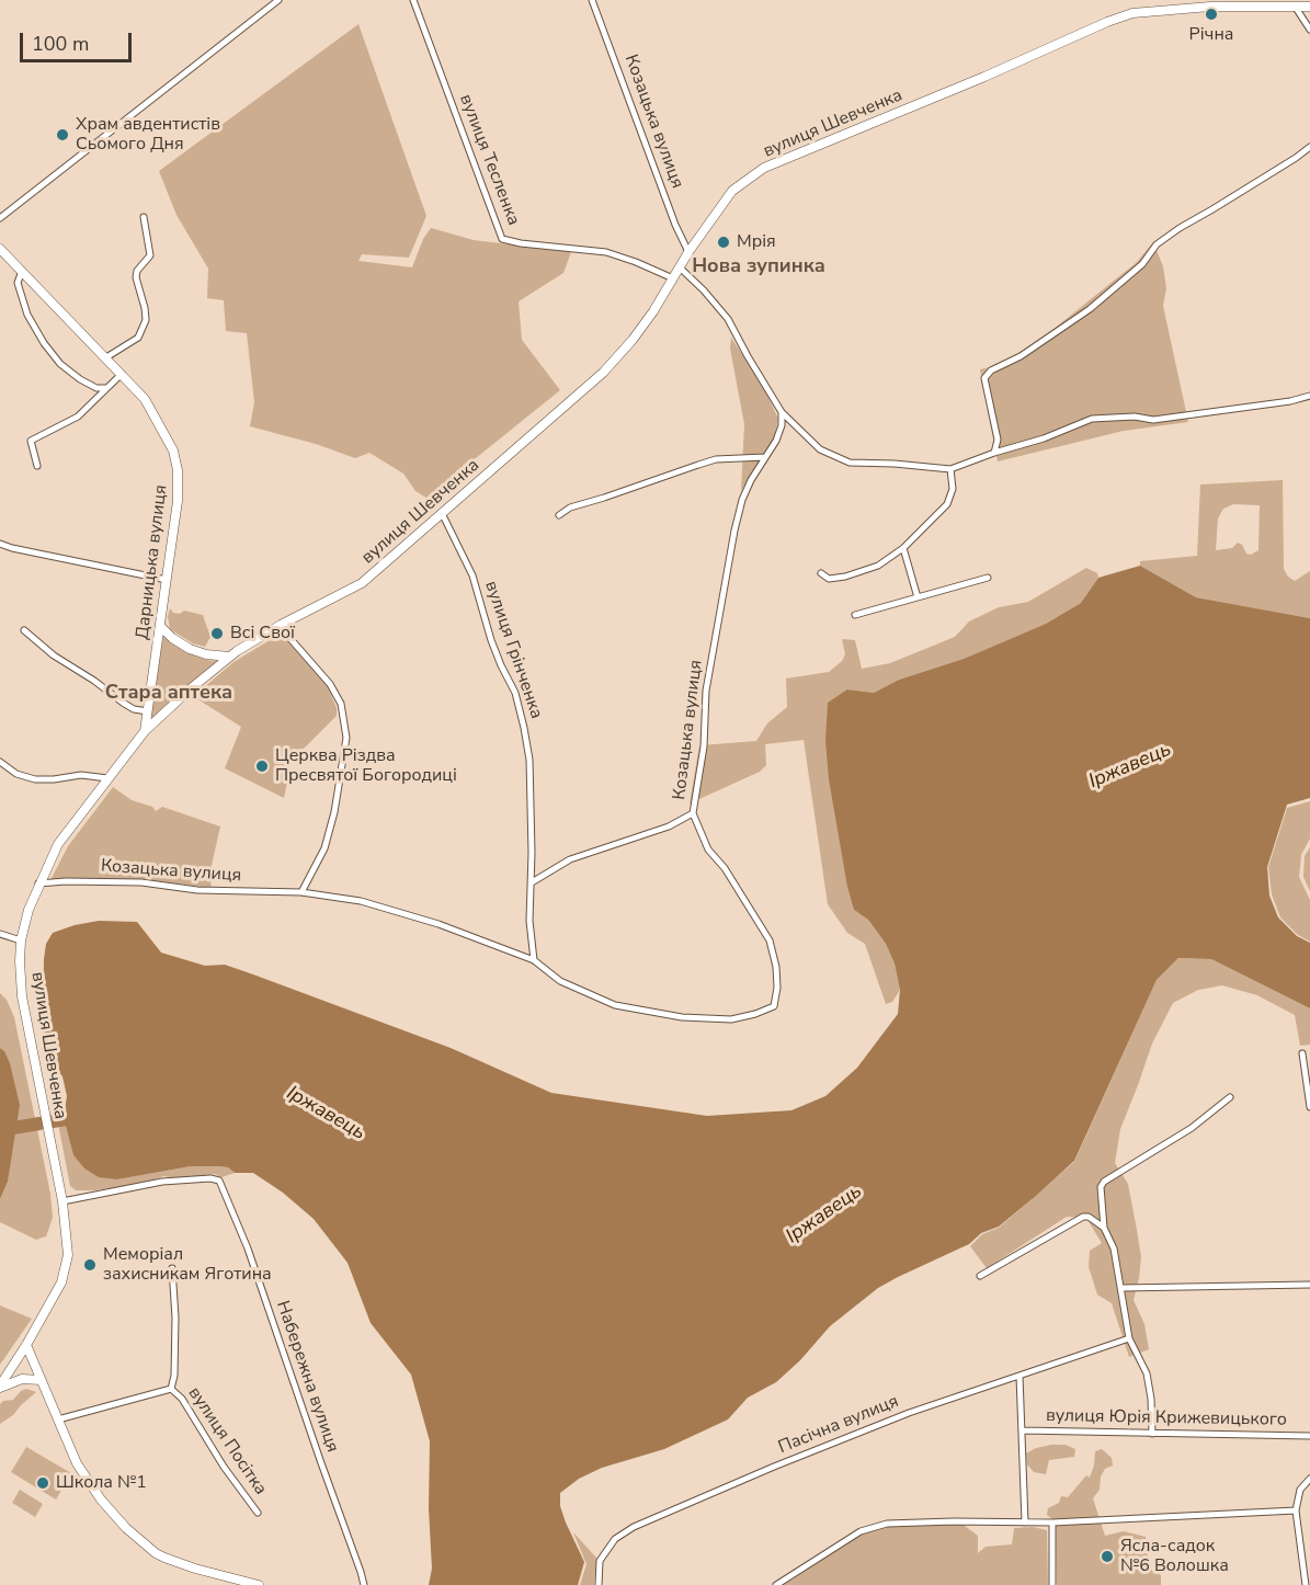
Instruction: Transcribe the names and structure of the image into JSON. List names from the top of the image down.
{
  "streets": {
    "street": [
      "Козацька вулиця",
      "вулиця Шевченка",
      "вулиця Тесленка",
      "Дарницька вулиця",
      "вулиця Грінченка",
      "Набережна вулиця",
      "вулиця Юрія Крижевицького",
      "Пасічна вулиця",
      "вулиця Посітка"
    ]
  },
  "crossings": [
    ["Козацька вулиця", "вулиця Шевченка"],
    ["Козацька вулиця", "вулиця Грінченка"],
    ["вулиця Шевченка", "вулиця Тесленка"],
    ["вулиця Шевченка", "Дарницька вулиця"],
    ["вулиця Шевченка", "вулиця Грінченка"],
    ["вулиця Шевченка", "Набережна вулиця"],
    ["вулиця Юрія Крижевицького", "Пасічна вулиця"]
  ],
  "districts": ["Нова зупинка", "Стара аптека"],
  "water": ["Іржавець"],
  "places": [
    "Річна",
    "Храм авдентистів Сьомого Дня",
    "Мрія",
    "Всі Свої",
    "Церква Різдва Пресвятої Богородиці",
    "Меморіал захисникам Яготина",
    "Школа №1",
    "Ясла-садок №6 Волошка"
  ],
  "scale_bar": "100 m"
}
